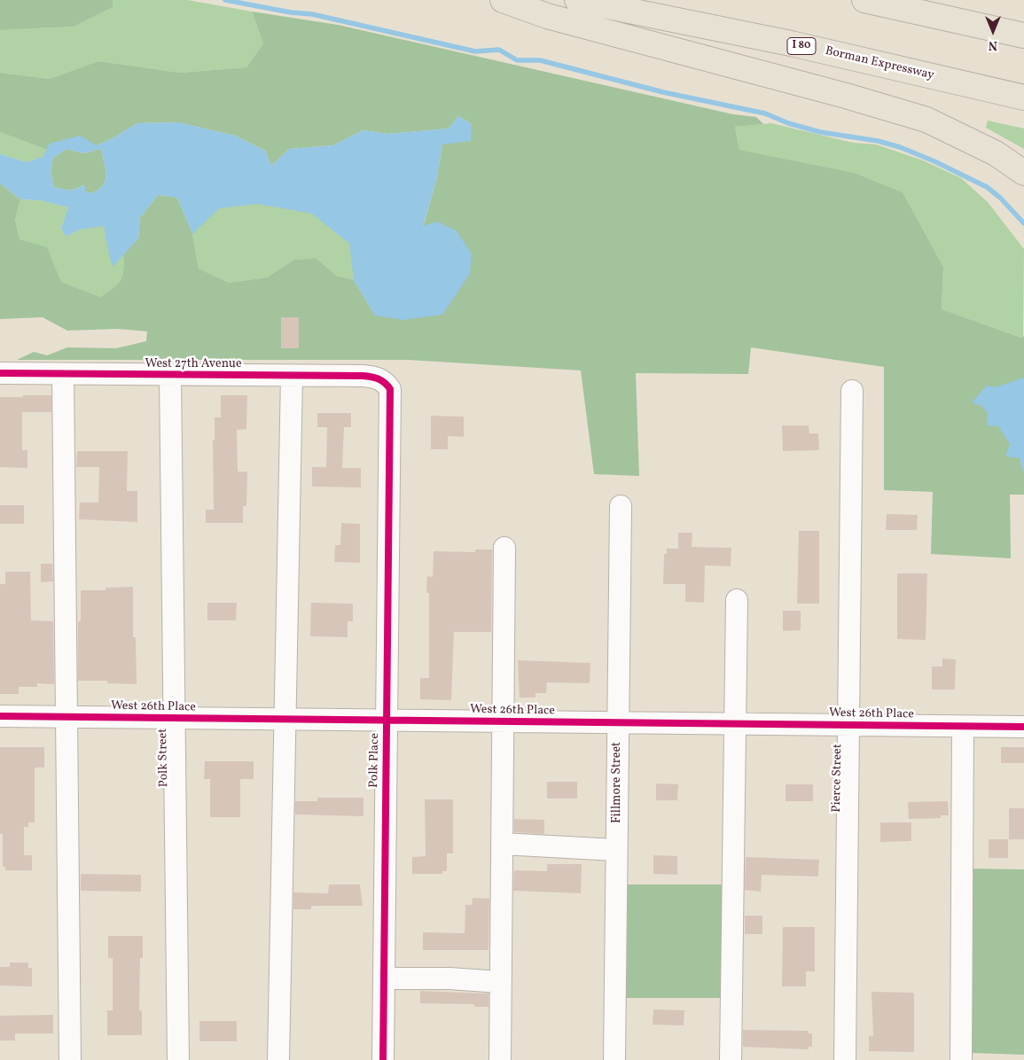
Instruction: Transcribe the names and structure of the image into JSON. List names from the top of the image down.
{
  "streets": {
    "highway": ["I 80", "Borman Expressway"],
    "street": [
      "West 27th Avenue",
      "West 26th Place",
      "Polk Street",
      "Polk Place",
      "Pierce Street",
      "Fillmore Street"
    ]
  },
  "crossings": [
    ["West 27th Avenue", "Polk Street"],
    ["West 27th Avenue", "Polk Place"],
    ["West 26th Place", "Polk Street"],
    ["West 26th Place", "Polk Place"],
    ["West 26th Place", "Pierce Street"],
    ["West 26th Place", "Fillmore Street"]
  ],
  "north": "bottom"
}
